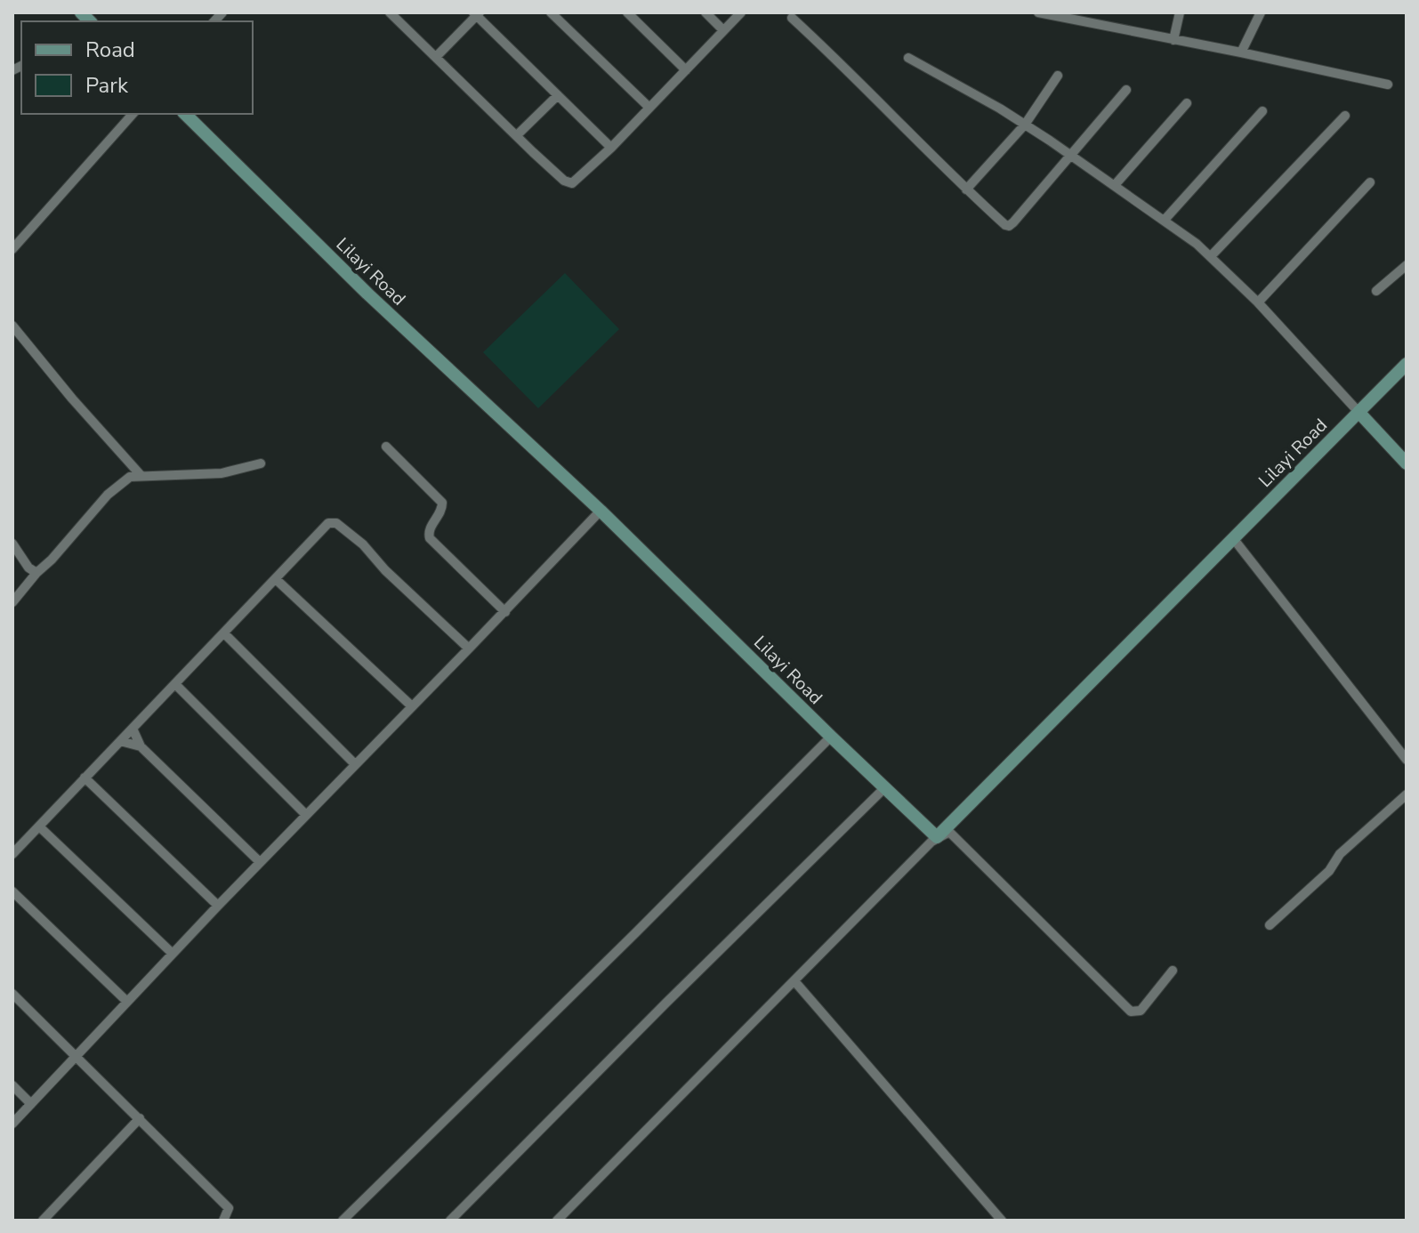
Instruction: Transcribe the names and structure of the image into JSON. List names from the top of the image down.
{
  "streets": {
    "street": ["Lilayi Road"]
  },
  "legend": ["Road", "Park"]
}
